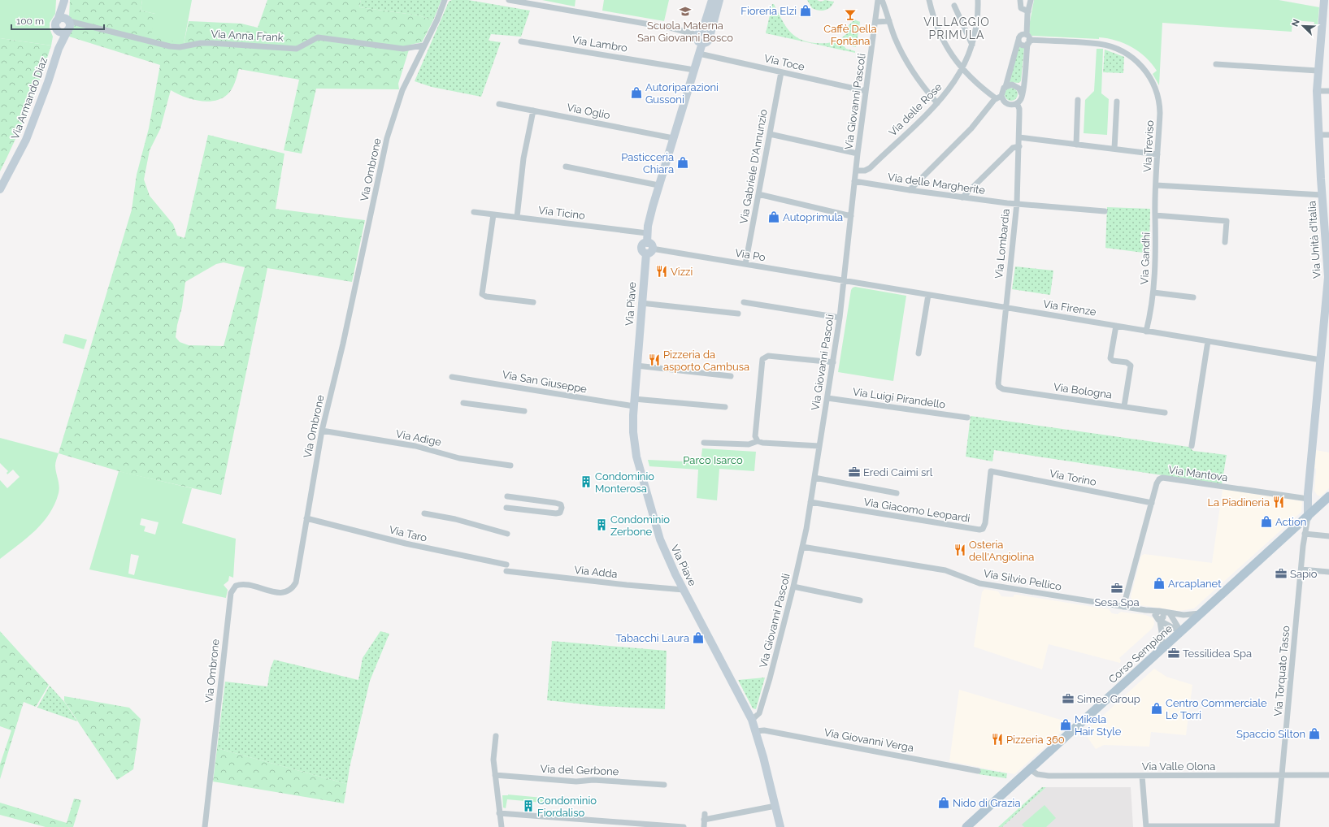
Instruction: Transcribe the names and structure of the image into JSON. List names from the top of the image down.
{
  "streets": {
    "main road": ["Corso Sempione"],
    "street": [
      "Via Anna Frank",
      "Via Lambro",
      "Via Toce",
      "Via Armando Diaz",
      "Via Giovanni Pascoli",
      "Via delle Rose",
      "Via Oglio",
      "Via Treviso",
      "Via Gabriele D'Annunzio",
      "Via Ombrone",
      "Via delle Margherite",
      "Via Ticino",
      "Via Unità d'Italia",
      "Via Lombardia",
      "Via Po",
      "Via Gandhi",
      "Via Piave",
      "Via Firenze",
      "Via San Giuseppe",
      "Via Bologna",
      "Via Luigi Pirandello",
      "Via Adige",
      "Via Mantova",
      "Via Torino",
      "Via Giacomo Leopardi",
      "Via Taro",
      "Via Adda",
      "Via Silvio Pellico",
      "Via Torquato Tasso",
      "Via Giovanni Verga",
      "Via Valle Olona",
      "Via del Gerbone"
    ]
  },
  "crossings": [
    ["Via Anna Frank", "Via Armando Diaz"],
    ["Via Anna Frank", "Via Ombrone"],
    ["Via Lambro", "Via Piave"],
    ["Via Toce", "Via Giovanni Pascoli"],
    ["Via Toce", "Via Gabriele D'Annunzio"],
    ["Via Toce", "Via Piave"],
    ["Via Giovanni Pascoli", "Via delle Rose"],
    ["Via Giovanni Pascoli", "Via delle Margherite"],
    ["Via Giovanni Pascoli", "Via Po"],
    ["Via Giovanni Pascoli", "Via Piave"],
    ["Via Giovanni Pascoli", "Via Firenze"],
    ["Via Giovanni Pascoli", "Via Luigi Pirandello"],
    ["Via Giovanni Pascoli", "Via Giacomo Leopardi"],
    ["Via Giovanni Pascoli", "Via Silvio Pellico"],
    ["Via Oglio", "Via Piave"],
    ["Via Treviso", "Via Unità d'Italia"],
    ["Via Treviso", "Via Gandhi"],
    ["Via Gabriele D'Annunzio", "Via Po"],
    ["Via Ombrone", "Via Adige"],
    ["Via Ombrone", "Via Taro"],
    ["Via delle Margherite", "Via Lombardia"],
    ["Via Ticino", "Via Piave"],
    ["Via Unità d'Italia", "Via Firenze"],
    ["Via Unità d'Italia", "Via Mantova"],
    ["Via Unità d'Italia", "Corso Sempione"],
    ["Via Unità d'Italia", "Via Torquato Tasso"],
    ["Via Lombardia", "Via Firenze"],
    ["Via Lombardia", "Via Bologna"],
    ["Via Po", "Via Piave"],
    ["Via Po", "Via Firenze"],
    ["Via Gandhi", "Via Firenze"],
    ["Via Piave", "Via San Giuseppe"],
    ["Via Piave", "Via Adda"],
    ["Via Piave", "Via Giovanni Verga"],
    ["Via Mantova", "Via Torino"],
    ["Via Mantova", "Via Silvio Pellico"],
    ["Via Torino", "Via Giacomo Leopardi"],
    ["Via Taro", "Via Adda"],
    ["Via Silvio Pellico", "Corso Sempione"],
    ["Corso Sempione", "Via Torquato Tasso"],
    ["Corso Sempione", "Via Valle Olona"],
    ["Via Torquato Tasso", "Via Valle Olona"]
  ],
  "districts": ["VILLAGGIO PRIMULA"],
  "parks": ["Parco Isarco"],
  "places": {
    "shop": [
      "Fioreria Elzi",
      "Autoriparazioni Gussoni",
      "Pasticceria Chiara",
      "Autoprimula",
      "Action",
      "Arcaplanet",
      "Tabacchi Laura",
      "Centro Commerciale Le Torri",
      "Mikela Hair Style",
      "Spaccio Silton",
      "Nido di Grazia"
    ],
    "school or university": ["Scuola Materna San Giovanni Bosco"],
    "bar": ["Caffè Della Fontana"],
    "restaurant": [
      "Vizzi",
      "Pizzeria da asporto Cambusa",
      "La Piadineria",
      "Osteria dell'Angiolina",
      "Pizzeria 360"
    ],
    "office": [
      "Eredi Caimi srl",
      "Sapio",
      "Sesa Spa",
      "Tessilidea Spa",
      "Simec Group"
    ],
    "building": ["Condominio Monterosa", "Condominio Zerbone", "Condominio Fiordaliso"]
  },
  "scale_bar": "100 m",
  "north": "top left"
}
